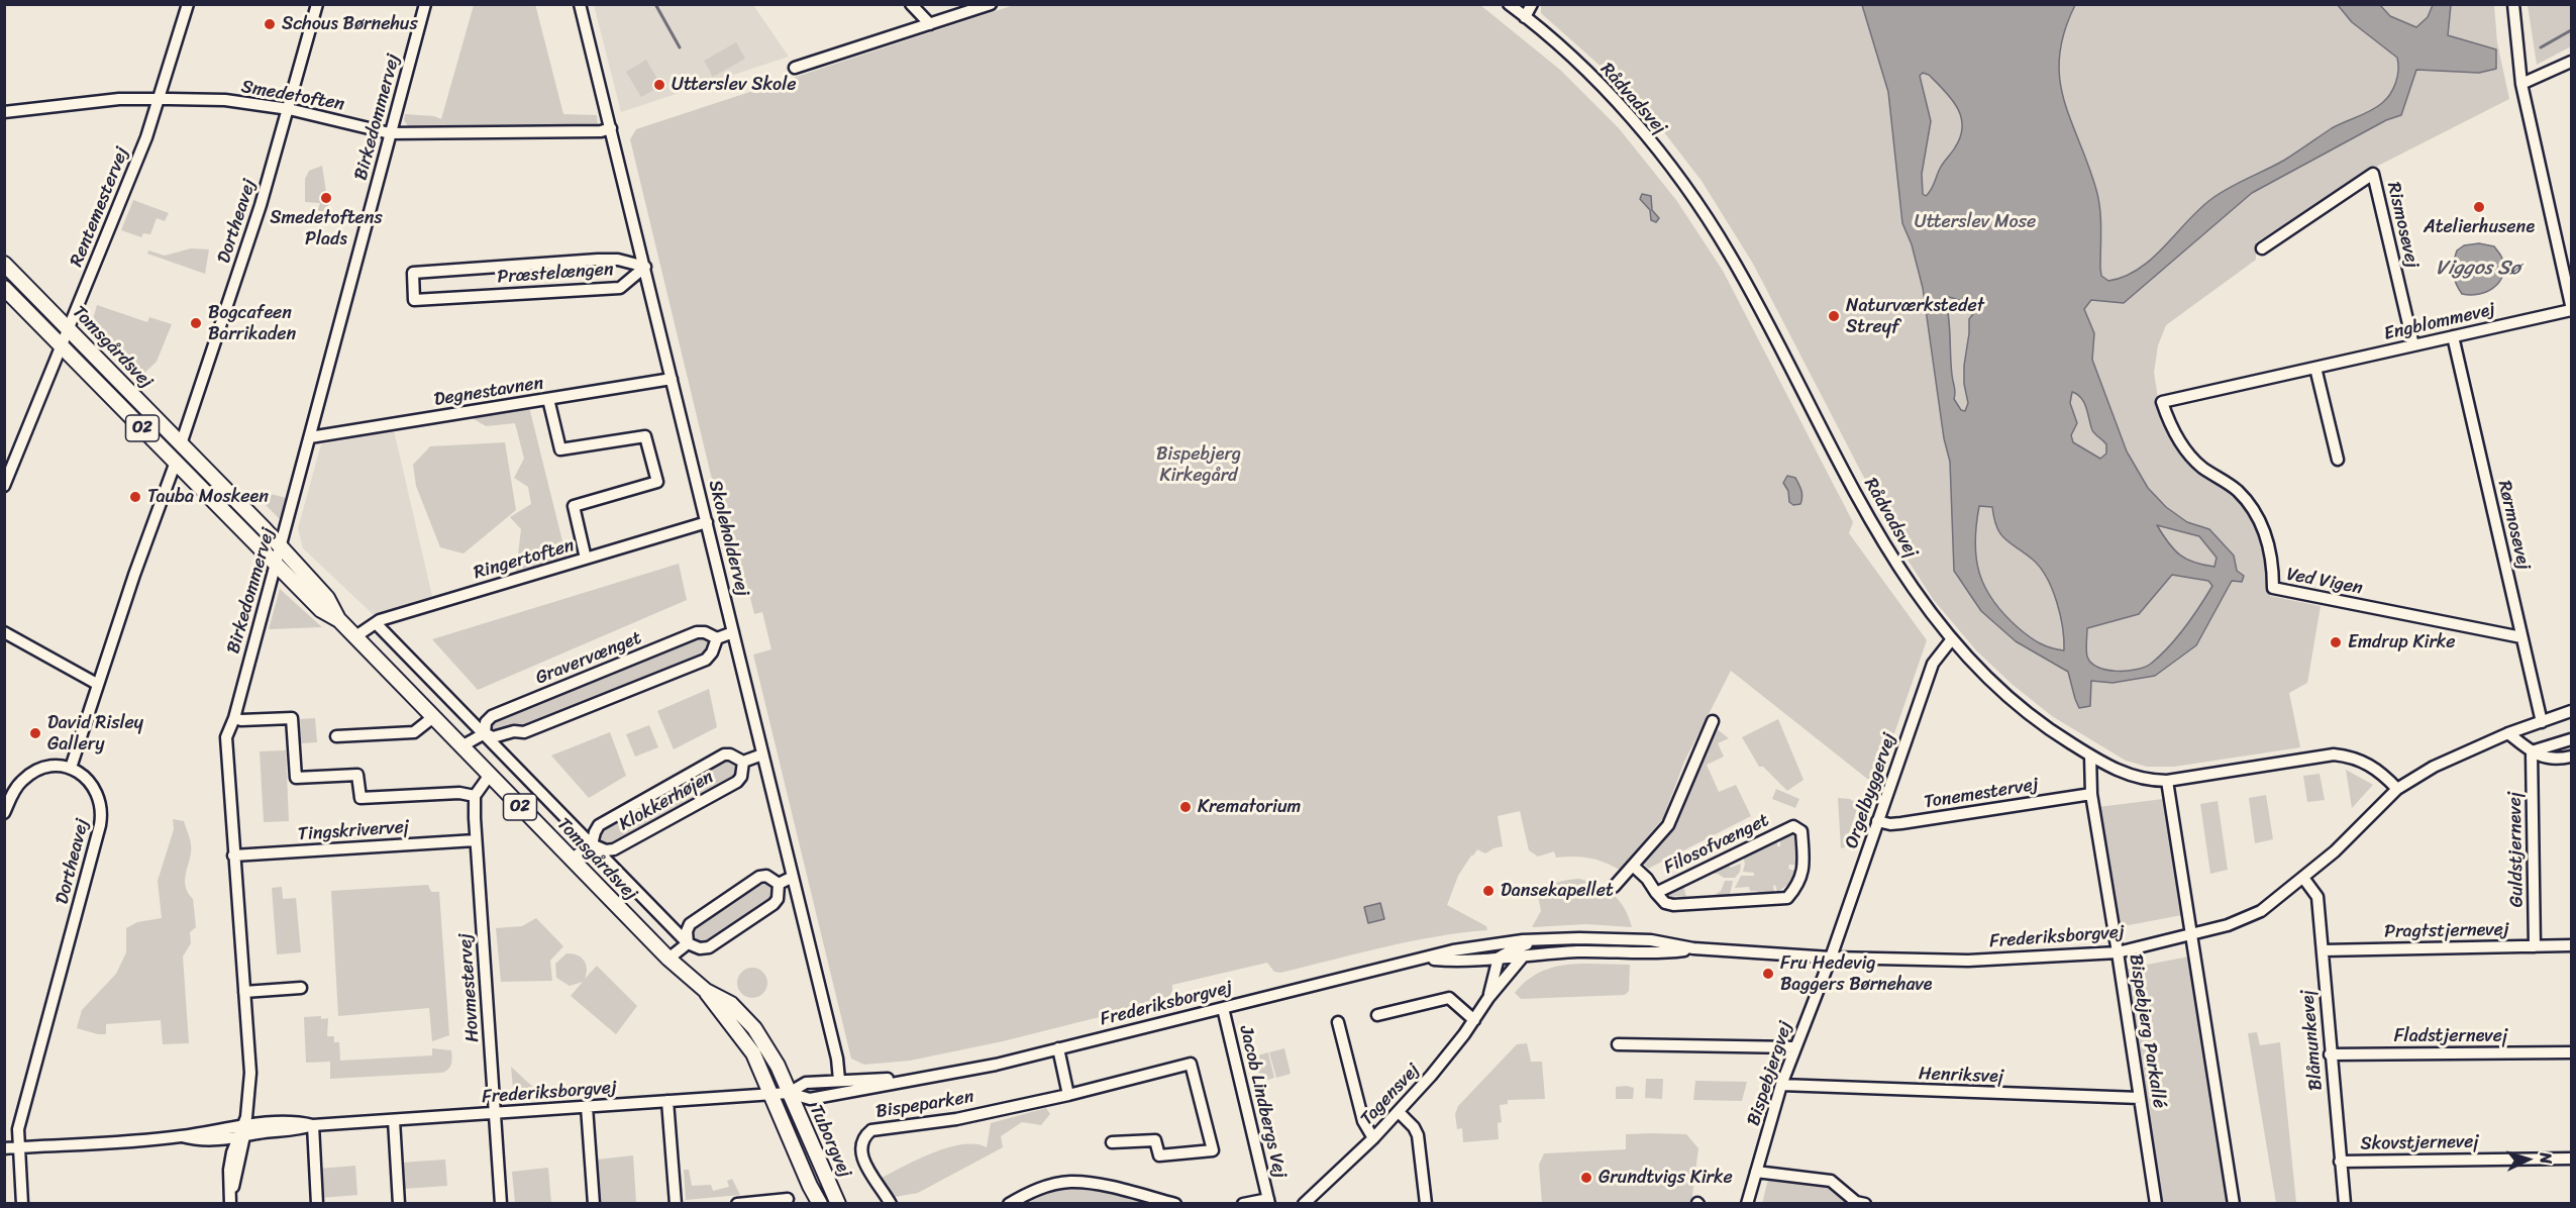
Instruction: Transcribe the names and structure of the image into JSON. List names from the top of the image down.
{
  "streets": {
    "main road": ["Tomsgårdsvej", "O2", "Tuborgvej"],
    "street": [
      "Smedetoften",
      "Rådvadsvej",
      "Birkedommervej",
      "Rentemestervej",
      "Dortheavej",
      "Rismosevej",
      "Præstelængen",
      "Engblommevej",
      "Degnestavnen",
      "Rørmosevej",
      "Skoleholdervej",
      "Ringertoften",
      "Ved Vigen",
      "Gravervænget",
      "Orgelbyggervej",
      "Tonemestervej",
      "Klokkerhøjen",
      "Tingskrivervej",
      "Filosofvænget",
      "Guldstjernevej",
      "Pragtstjernevej",
      "Frederiksborgvej",
      "Hovmestervej",
      "Bispebjerg Parkallé",
      "Fladstjernevej",
      "Blåmunkevej",
      "Bispebjergvej",
      "Henriksvej",
      "Tagensvej",
      "Jacob Lindbergs Vej",
      "Bispeparken",
      "Skovstjernevej"
    ]
  },
  "crossings": [
    ["Smedetoften", "Birkedommervej"],
    ["Smedetoften", "Rentemestervej"],
    ["Smedetoften", "Dortheavej"],
    ["Smedetoften", "Skoleholdervej"],
    ["Rådvadsvej", "Orgelbyggervej"],
    ["Rådvadsvej", "Frederiksborgvej"],
    ["Rådvadsvej", "Bispebjerg Parkallé"],
    ["Birkedommervej", "Tomsgårdsvej"],
    ["Birkedommervej", "Degnestavnen"],
    ["Birkedommervej", "Tingskrivervej"],
    ["Birkedommervej", "Frederiksborgvej"],
    ["Rentemestervej", "Tomsgårdsvej"],
    ["Dortheavej", "Tomsgårdsvej"],
    ["Dortheavej", "Frederiksborgvej"],
    ["Rismosevej", "Engblommevej"],
    ["Præstelængen", "Skoleholdervej"],
    ["Engblommevej", "Rørmosevej"],
    ["Engblommevej", "Ved Vigen"],
    ["Tomsgårdsvej", "Ringertoften"],
    ["Tomsgårdsvej", "Gravervænget"],
    ["Tomsgårdsvej", "Klokkerhøjen"],
    ["Tomsgårdsvej", "Frederiksborgvej"],
    ["Tomsgårdsvej", "Tuborgvej"],
    ["Degnestavnen", "Skoleholdervej"],
    ["Rørmosevej", "Ved Vigen"],
    ["Rørmosevej", "Frederiksborgvej"],
    ["Skoleholdervej", "Ringertoften"],
    ["Skoleholdervej", "Gravervænget"],
    ["Skoleholdervej", "Klokkerhøjen"],
    ["Skoleholdervej", "Frederiksborgvej"],
    ["Orgelbyggervej", "Tonemestervej"],
    ["Orgelbyggervej", "Frederiksborgvej"],
    ["Orgelbyggervej", "Bispebjergvej"],
    ["Tonemestervej", "Bispebjerg Parkallé"],
    ["Tingskrivervej", "Hovmestervej"],
    ["Guldstjernevej", "Pragtstjernevej"],
    ["Pragtstjernevej", "Blåmunkevej"],
    ["Frederiksborgvej", "Hovmestervej"],
    ["Frederiksborgvej", "Bispebjerg Parkallé"],
    ["Frederiksborgvej", "Blåmunkevej"],
    ["Frederiksborgvej", "Bispebjergvej"],
    ["Frederiksborgvej", "Tagensvej"],
    ["Frederiksborgvej", "Jacob Lindbergs Vej"],
    ["Frederiksborgvej", "Tuborgvej"],
    ["Bispebjerg Parkallé", "Henriksvej"],
    ["Fladstjernevej", "Blåmunkevej"],
    ["Blåmunkevej", "Skovstjernevej"],
    ["Bispebjergvej", "Henriksvej"]
  ],
  "water": ["Viggos Sø"],
  "parks": ["Utterslev Mose", "Bispebjerg Kirkegård"],
  "places": [
    "Schous Børnehus",
    "Utterslev Skole",
    "Smedetoftens Plads",
    "Atelierhusene",
    "Naturværkstedet Streyf",
    "Bogcafeen Barrikaden",
    "Tauba Moskeen",
    "Emdrup Kirke",
    "David Risley Gallery",
    "Krematorium",
    "Dansekapellet",
    "Fru Hedevig Baggers Børnehave",
    "Grundtvigs Kirke"
  ],
  "north": "right"
}
